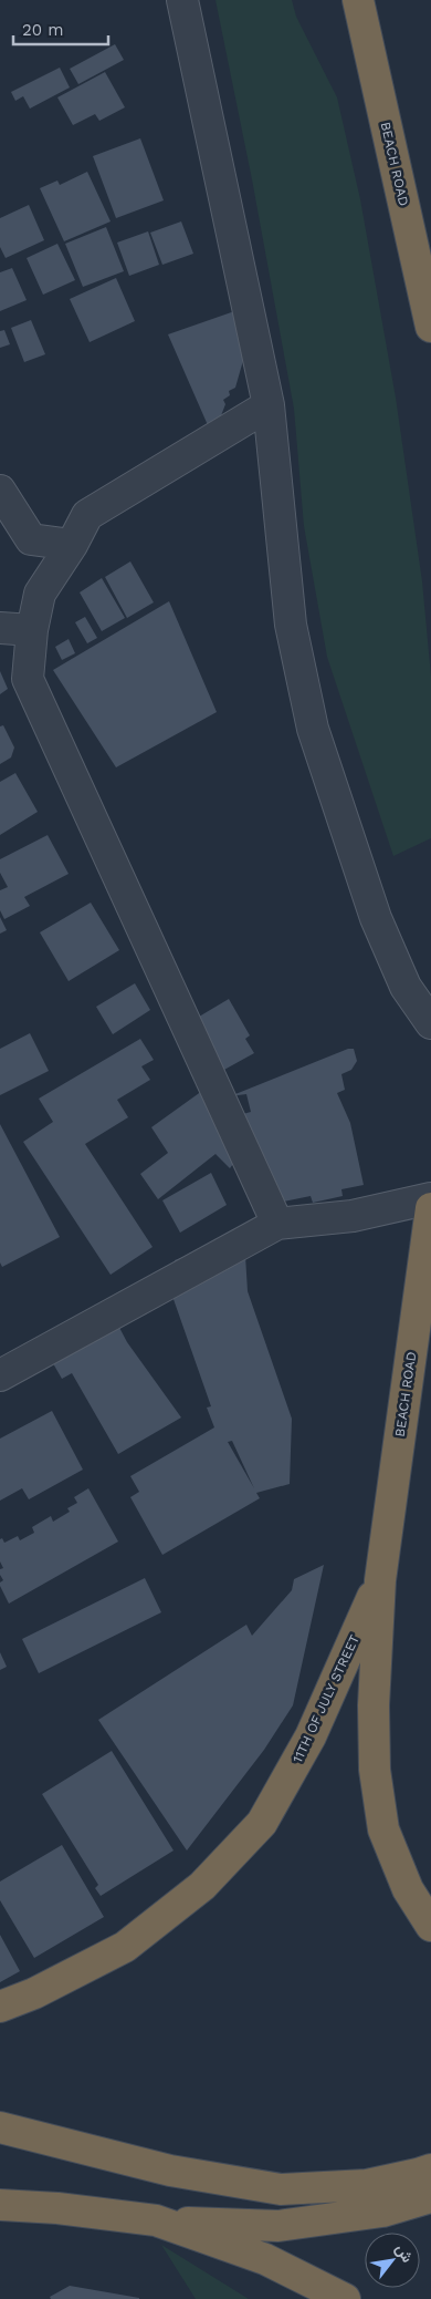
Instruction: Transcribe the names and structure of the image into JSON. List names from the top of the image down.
{
  "streets": {
    "highway": ["BEACH ROAD", "11TH OF JULY STREET"]
  },
  "crossings": [
    ["BEACH ROAD", "11TH OF JULY STREET"]
  ],
  "scale_bar": "20 m",
  "north": "top right"
}
